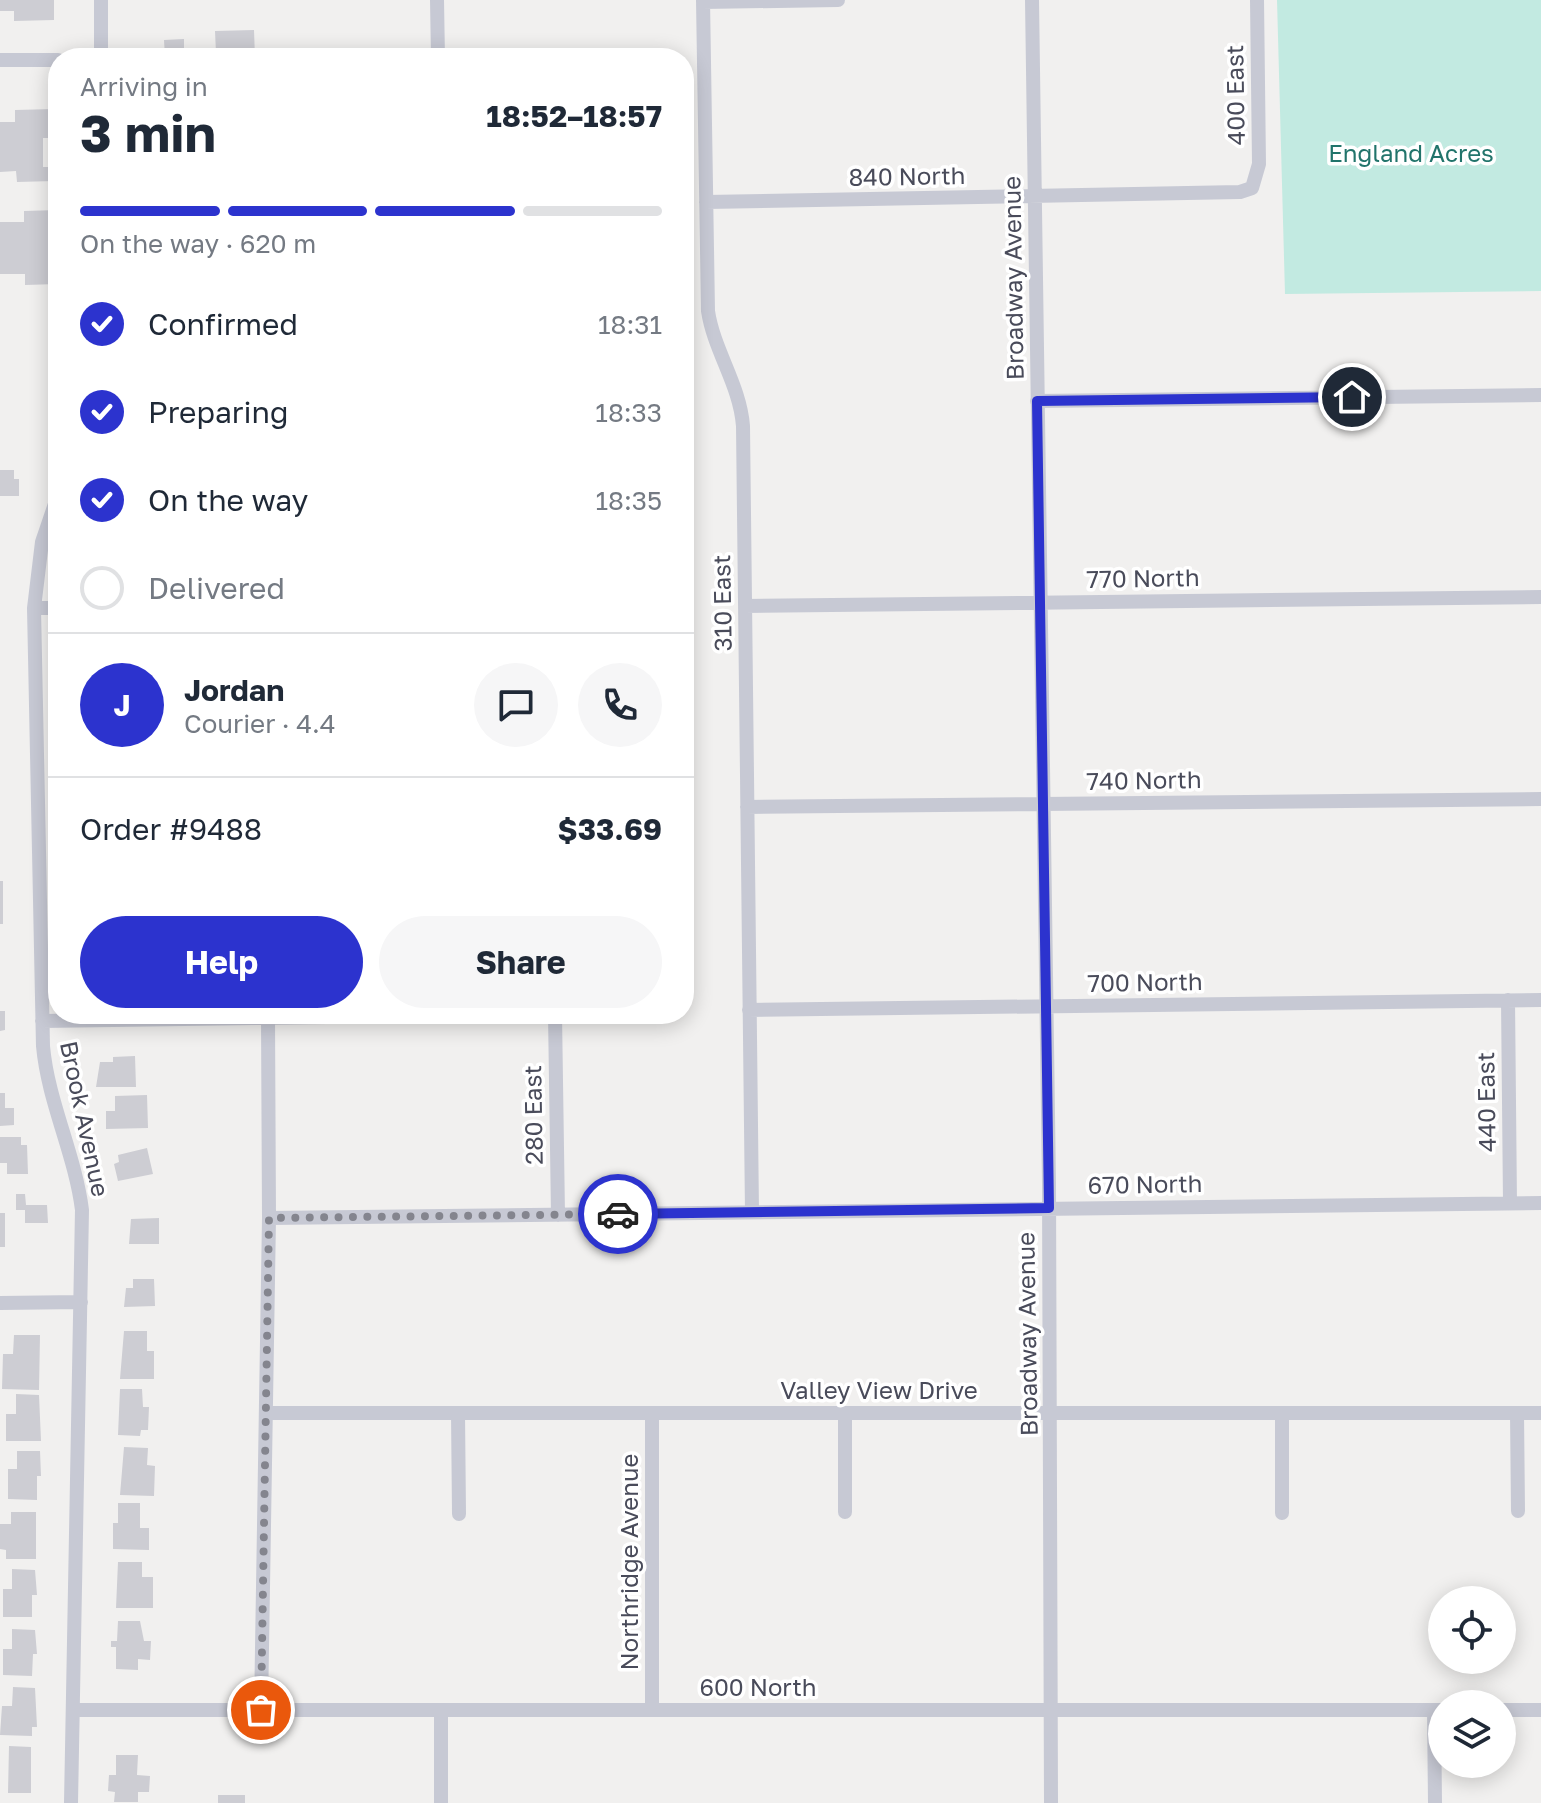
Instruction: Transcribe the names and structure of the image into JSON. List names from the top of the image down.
{
  "streets": {
    "street": [
      "400 East",
      "840 North",
      "Broadway Avenue",
      "770 North",
      "310 East",
      "740 North",
      "700 North",
      "440 East",
      "280 East",
      "Brook Avenue",
      "670 North",
      "Valley View Drive",
      "Northridge Avenue",
      "600 North"
    ]
  },
  "crossings": [
    ["400 East", "840 North"],
    ["840 North", "Broadway Avenue"],
    ["840 North", "310 East"],
    ["Broadway Avenue", "770 North"],
    ["Broadway Avenue", "740 North"],
    ["Broadway Avenue", "700 North"],
    ["Broadway Avenue", "670 North"],
    ["Broadway Avenue", "Valley View Drive"],
    ["Broadway Avenue", "600 North"],
    ["770 North", "310 East"],
    ["310 East", "740 North"],
    ["310 East", "700 North"],
    ["310 East", "670 North"],
    ["700 North", "440 East"],
    ["440 East", "670 North"],
    ["280 East", "670 North"],
    ["Brook Avenue", "600 North"],
    ["Valley View Drive", "Northridge Avenue"],
    ["Northridge Avenue", "600 North"]
  ],
  "parks": ["England Acres"],
  "page": {
    "heading": ["3 min", "Arriving in", "18:52–18:57"],
    "panel": [
      "Jordan",
      "Courier · 4.4",
      "Order #9488",
      "$33.69"
    ],
    "bar": "On the way · 620 m",
    "list": [
      ["Confirmed", "18:31"],
      ["Preparing", "18:33"],
      ["On the way", "18:35"],
      "Delivered"
    ],
    "round": "J",
    "buttons": ["Help", "Share"]
  }
}
